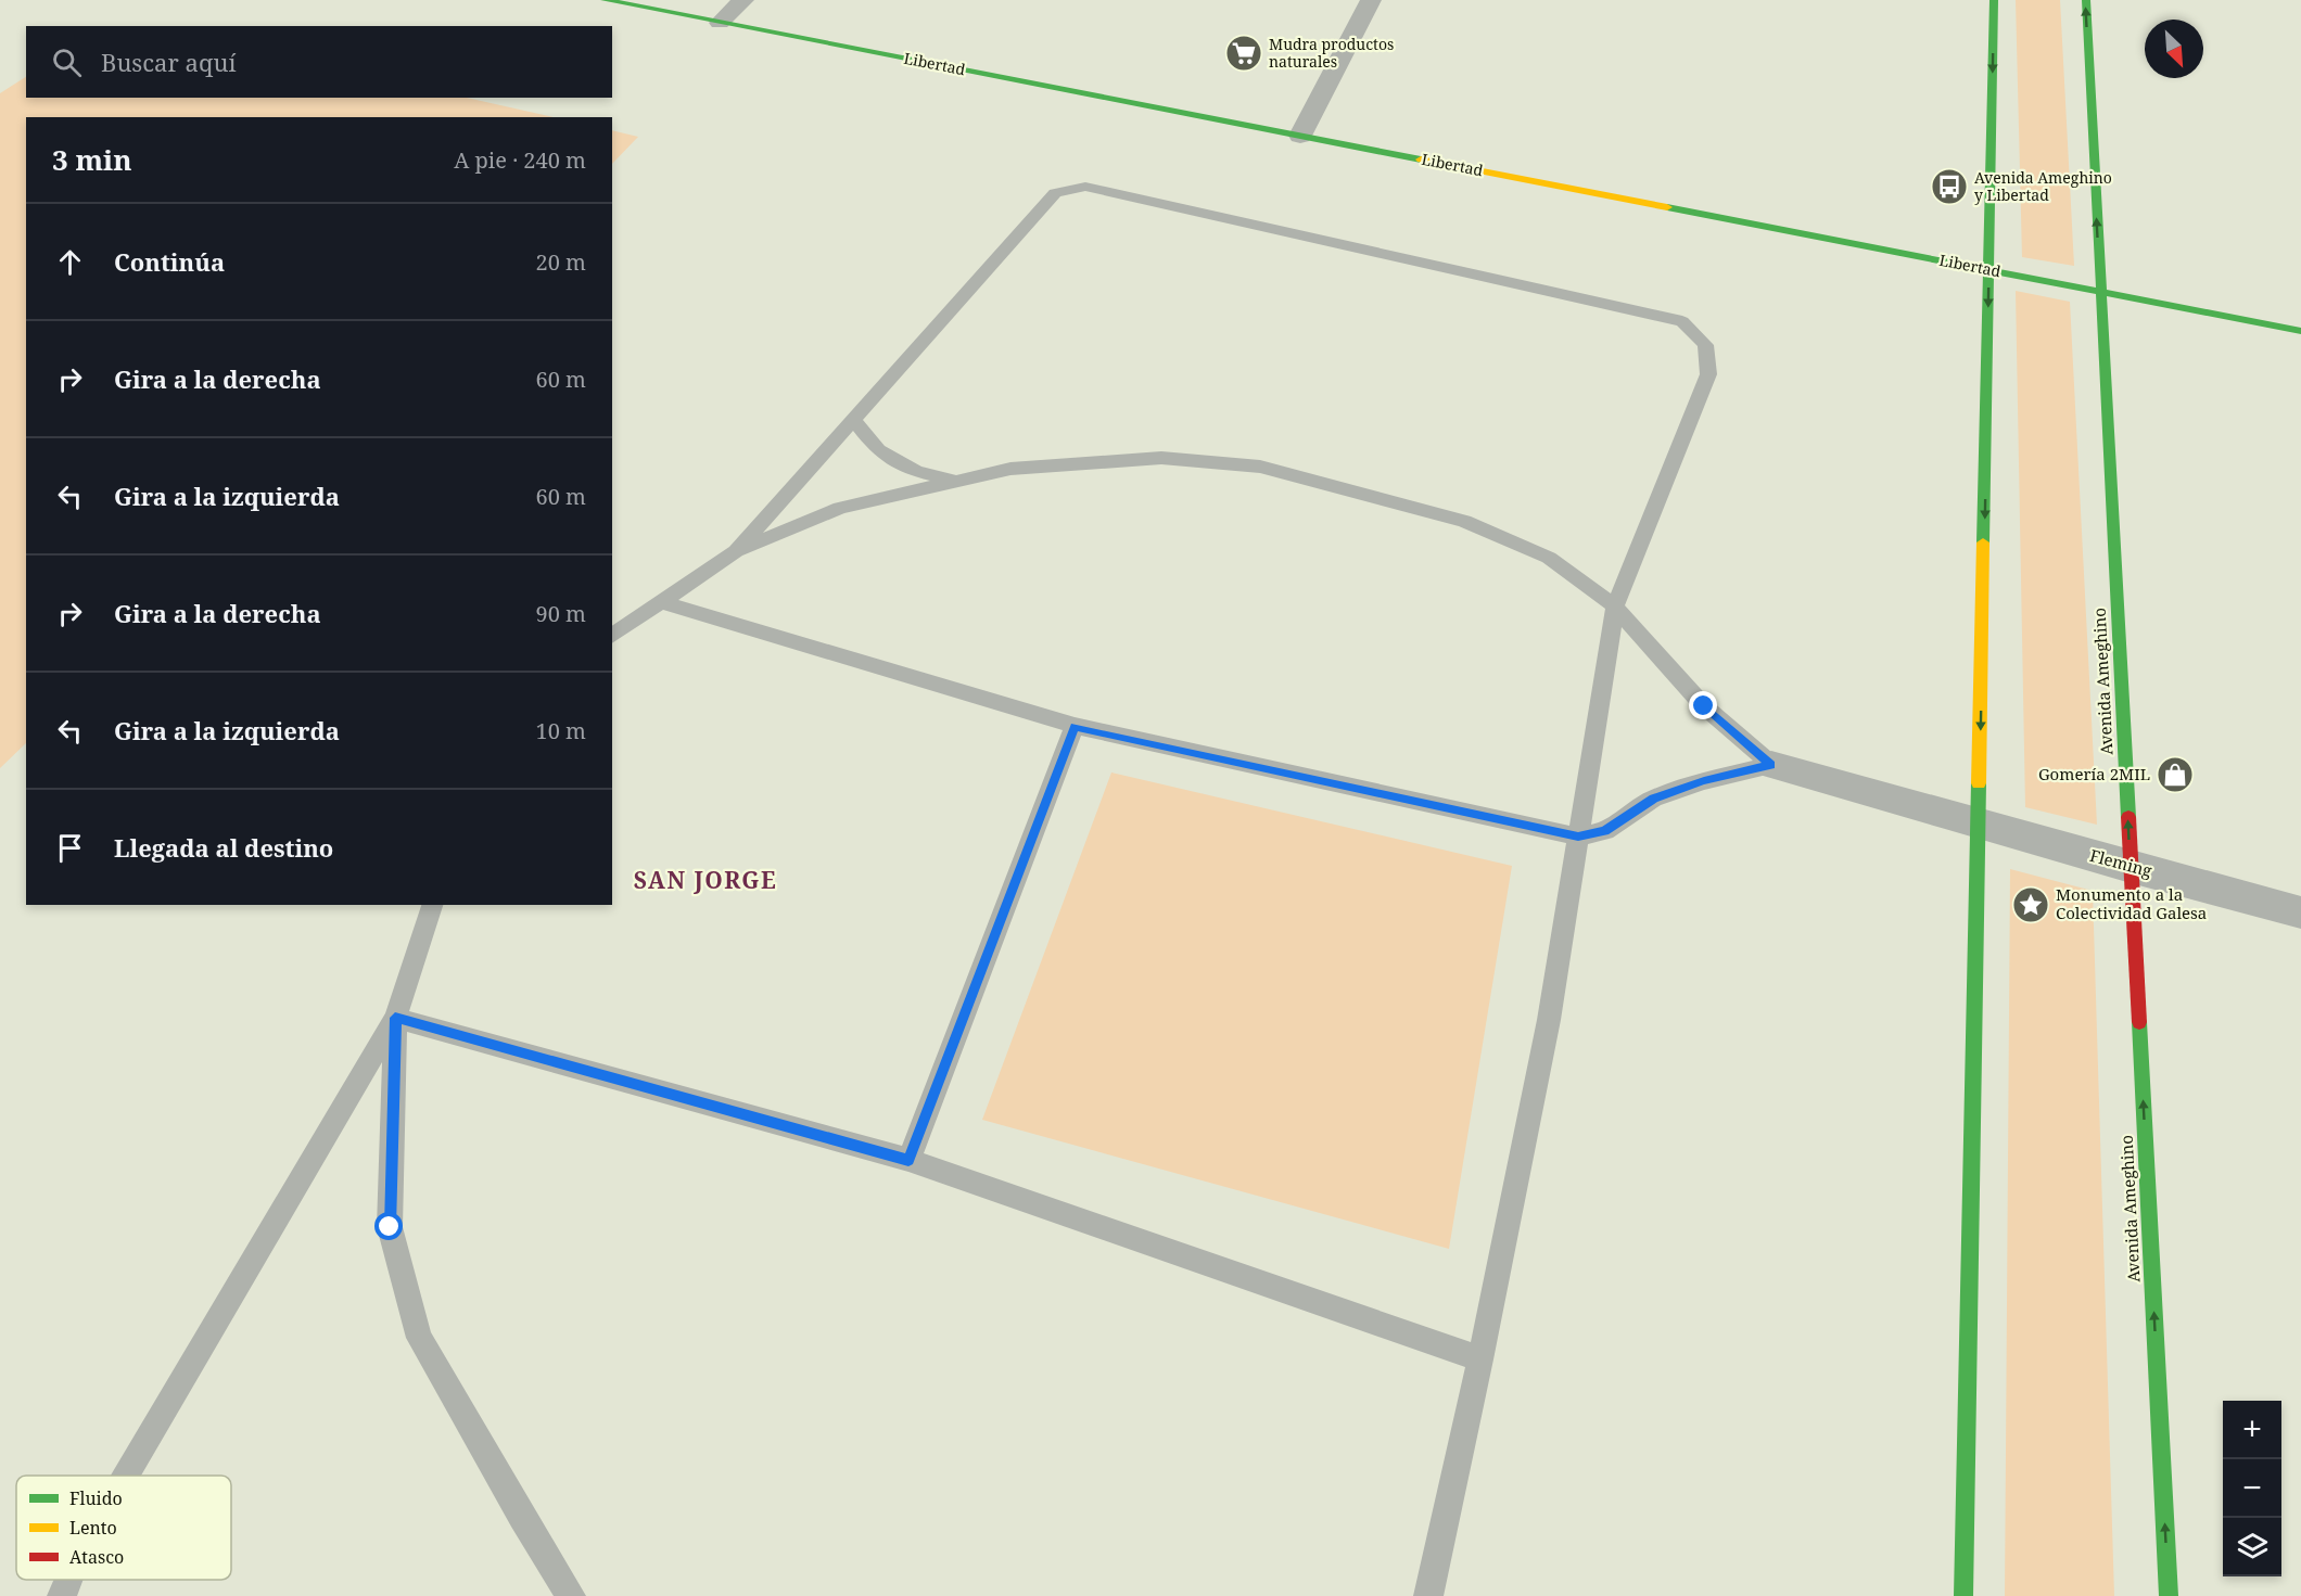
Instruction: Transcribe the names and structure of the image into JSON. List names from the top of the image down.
{
  "streets": {
    "main road": ["Libertad", "Avenida Ameghino"],
    "street": ["Fleming"]
  },
  "crossings": [
    ["Libertad", "Avenida Ameghino"],
    ["Avenida Ameghino", "Fleming"]
  ],
  "districts": ["SAN JORGE"],
  "places": {
    "supermarket": ["Mudra productos naturales"],
    "bus stop": ["Avenida Ameghino y Libertad"],
    "shop": ["Gomería 2MIL"],
    "place": ["Monumento a la Colectividad Galesa"]
  },
  "legend": ["Fluido", "Lento", "Atasco"],
  "north": "bottom right",
  "page": {
    "search": "Buscar aquí",
    "heading": ["3 min", "A pie · 240 m"],
    "list": [
      ["Continúa", "20 m"],
      ["Gira a la derecha", "60 m"],
      ["Gira a la izquierda", "60 m"],
      ["Gira a la derecha", "90 m"],
      ["Gira a la izquierda", "10 m"],
      "Llegada al destino"
    ],
    "map_buttons": ["+", "−"]
  }
}
